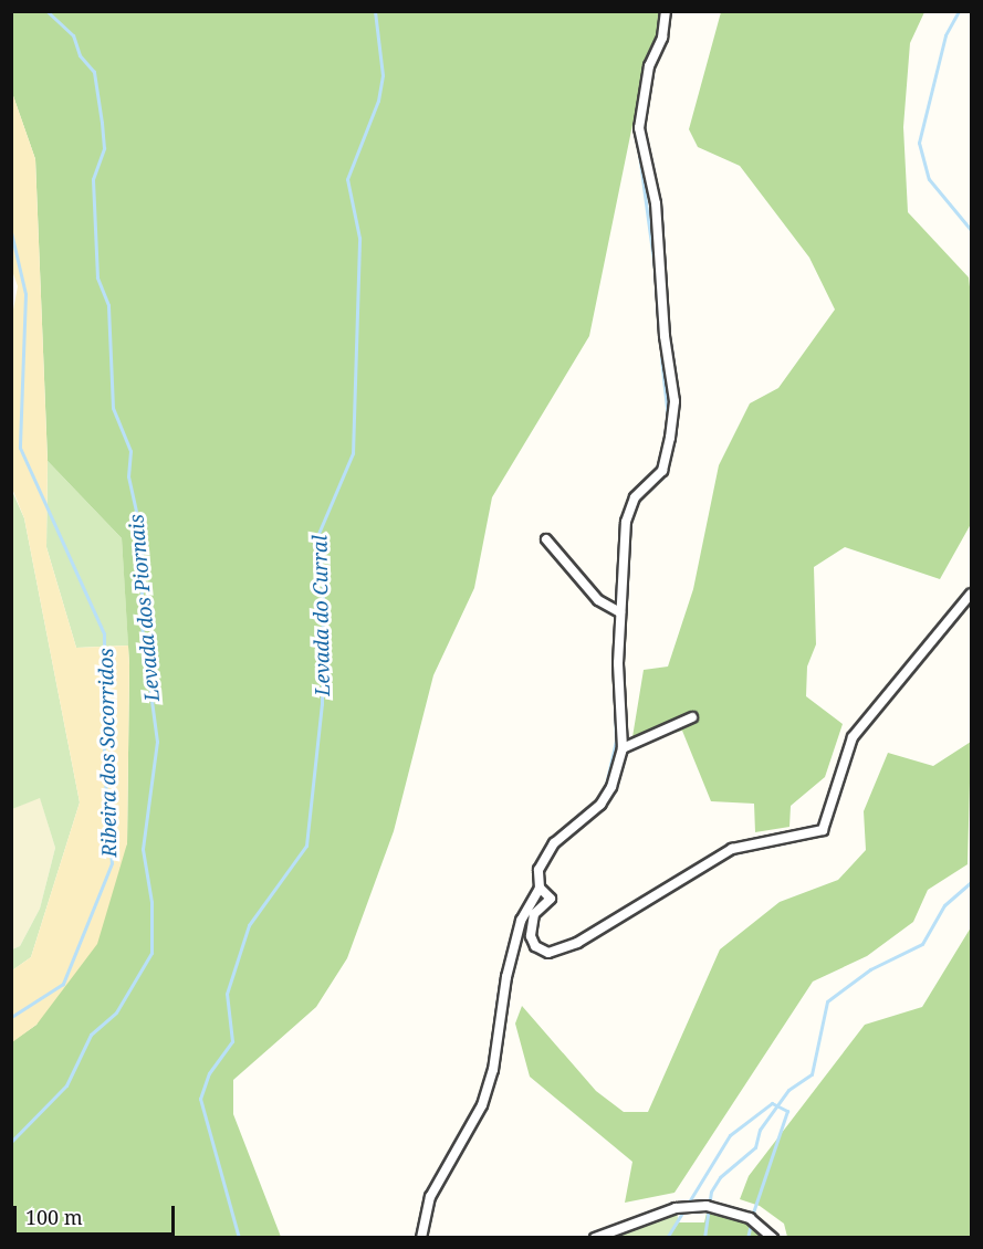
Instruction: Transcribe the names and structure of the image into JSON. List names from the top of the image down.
{
  "water": ["Levada dos Piornais", "Levada do Curral", "Ribeira dos Socorridos"],
  "scale_bar": "100 m"
}
